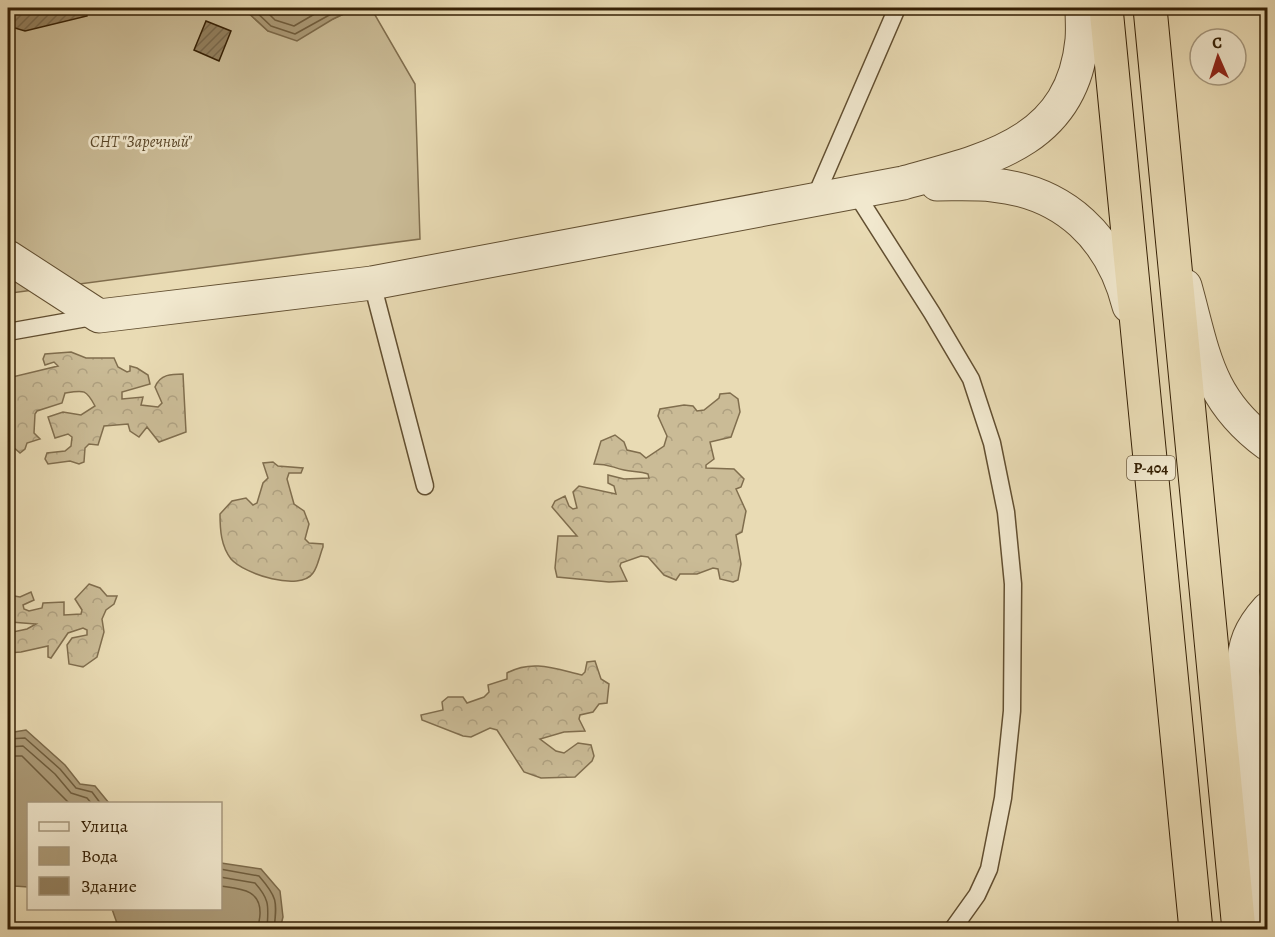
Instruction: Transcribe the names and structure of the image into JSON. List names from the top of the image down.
{
  "streets": {
    "highway": ["Р-404"]
  },
  "parks": ["СНТ \"Заречный\""],
  "legend": ["Улица", "Вода", "Здание"],
  "north": "top"
}
